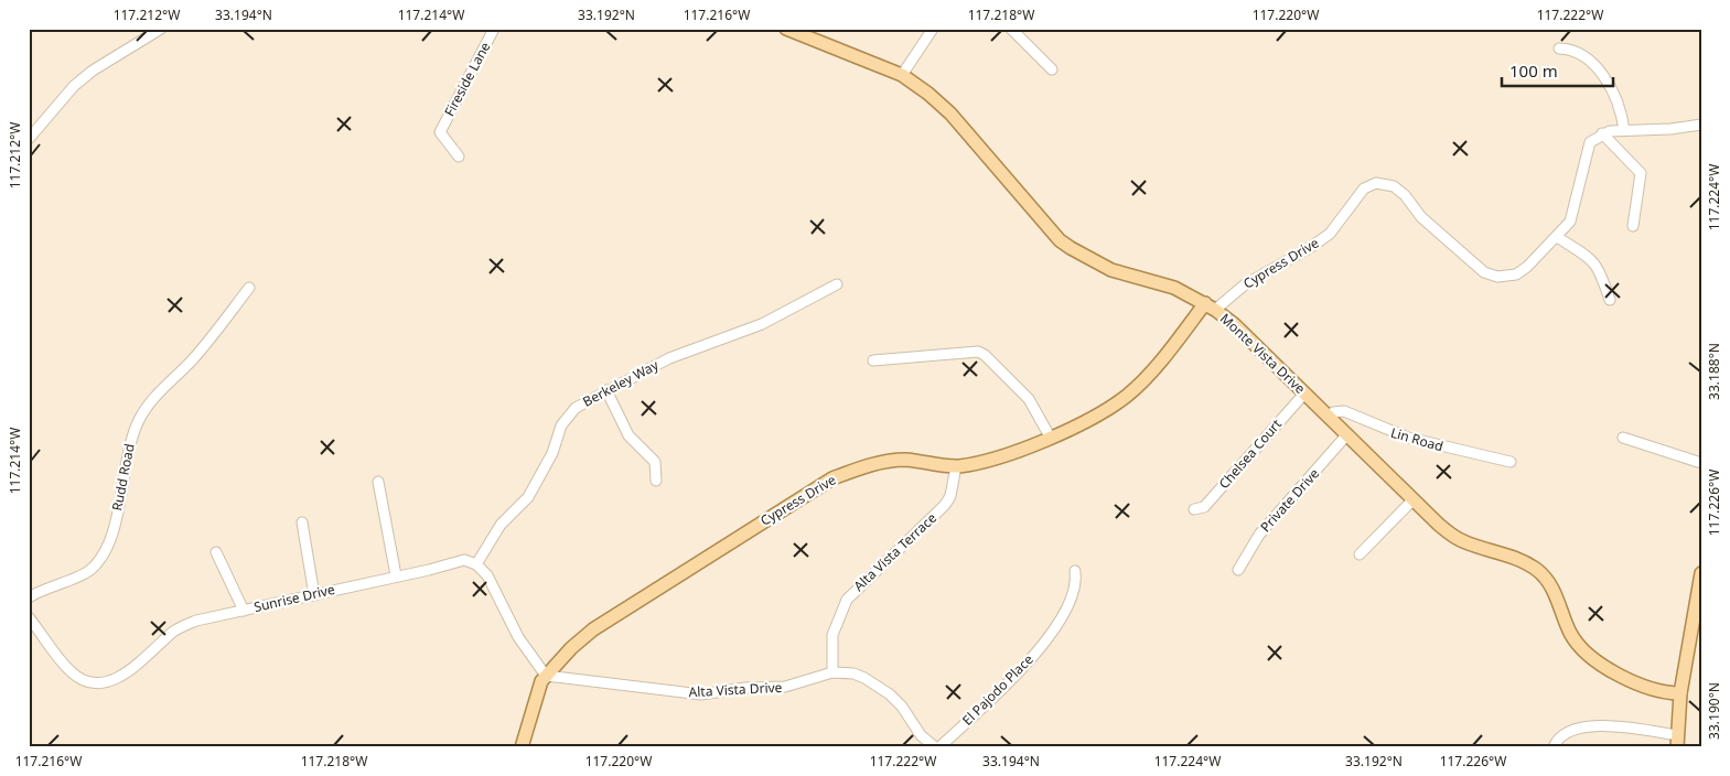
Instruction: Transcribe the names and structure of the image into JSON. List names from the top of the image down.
{
  "streets": {
    "main road": ["Cypress Drive", "Monte Vista Drive"],
    "street": [
      "Fireside Lane",
      "Berkeley Way",
      "Lin Road",
      "Chelsea Court",
      "Rudd Road",
      "Private Drive",
      "Alta Vista Terrace",
      "Sunrise Drive",
      "Alta Vista Drive",
      "El Pajodo Place"
    ]
  },
  "crossings": [
    ["Cypress Drive", "Monte Vista Drive"],
    ["Cypress Drive", "Alta Vista Terrace"],
    ["Cypress Drive", "Alta Vista Drive"],
    ["Monte Vista Drive", "Lin Road"],
    ["Monte Vista Drive", "Chelsea Court"],
    ["Monte Vista Drive", "Private Drive"],
    ["Berkeley Way", "Sunrise Drive"],
    ["Alta Vista Terrace", "Alta Vista Drive"]
  ],
  "scale_bar": "100 m",
  "coordinates": [
    "117.212°W",
    "33.194°N",
    "117.214°W",
    "33.192°N",
    "117.216°W",
    "117.218°W",
    "117.220°W",
    "117.222°W",
    "117.224°W",
    "33.188°N",
    "117.226°W",
    "33.190°N"
  ]
}
